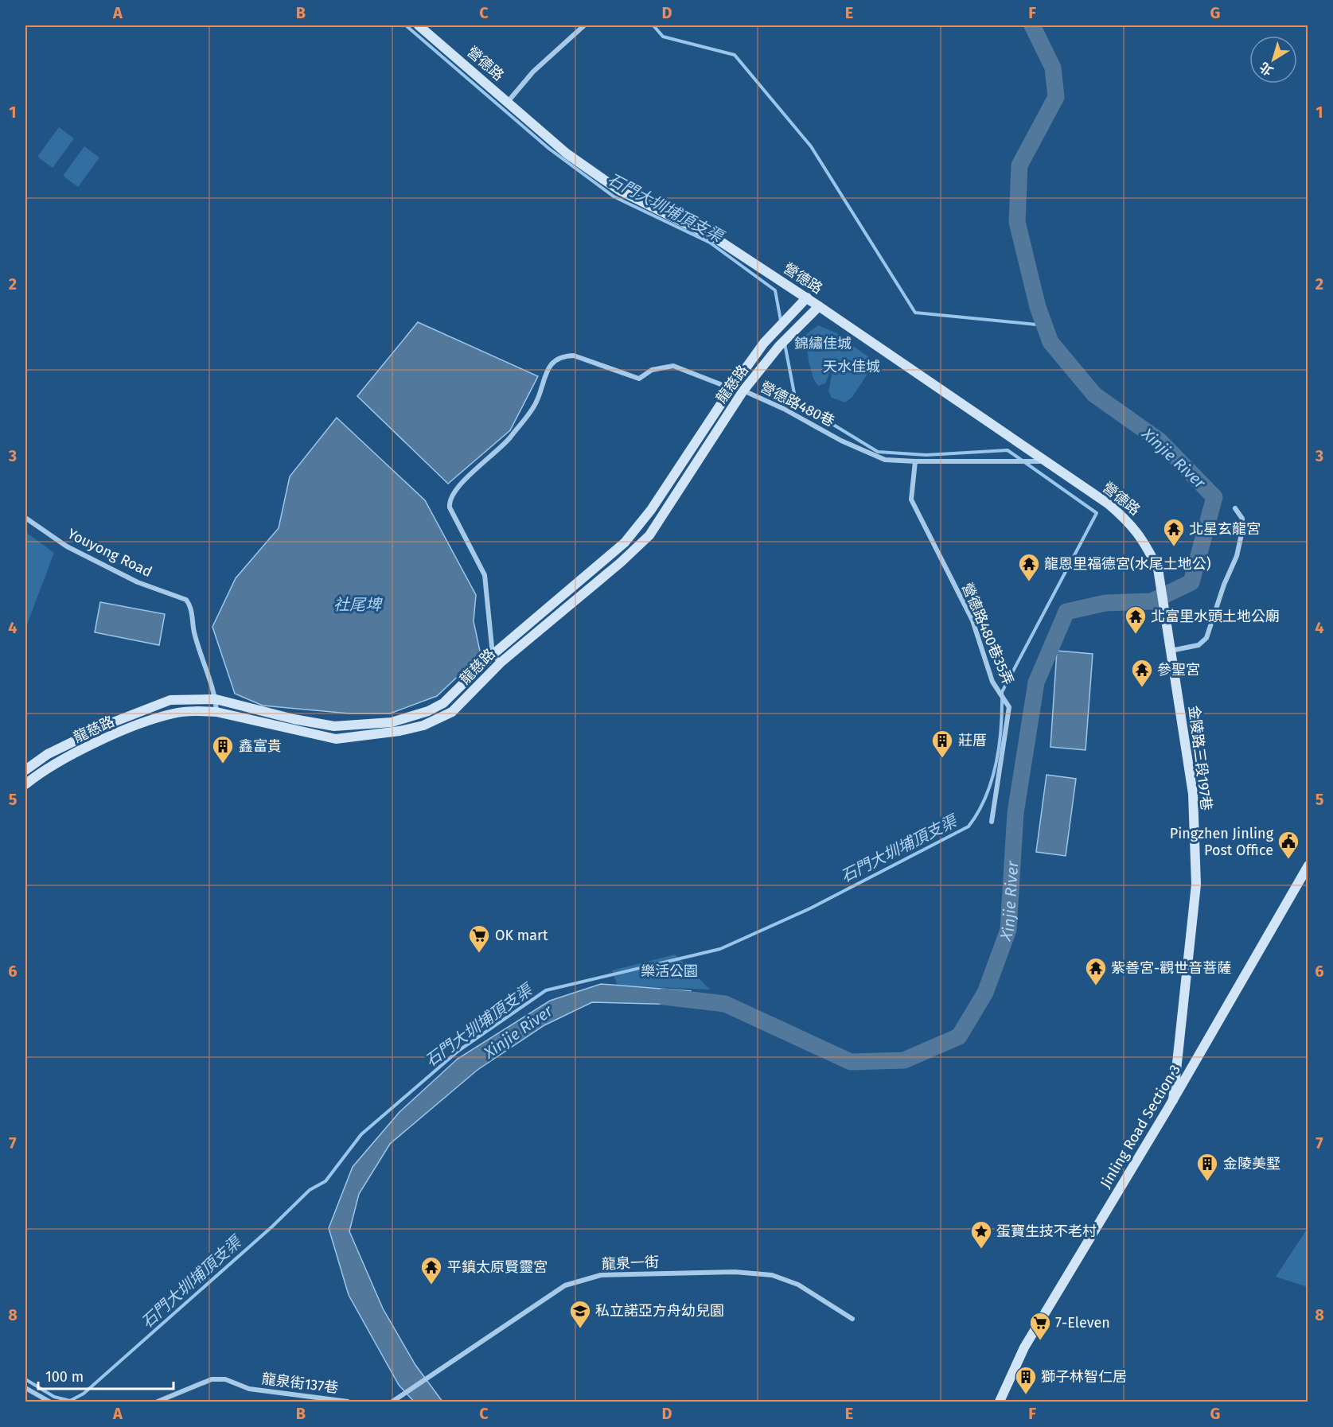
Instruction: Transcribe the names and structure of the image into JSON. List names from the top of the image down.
{
  "streets": {
    "street": [
      "營德路",
      "龍慈路",
      "營德路480巷",
      "Youyong Road",
      "營德路480巷35弄",
      "金陵路三段197巷",
      "Jinling Road Section 3",
      "龍泉一街",
      "龍泉街137巷"
    ]
  },
  "crossings": [
    ["營德路", "龍慈路"],
    ["營德路", "營德路480巷"],
    ["營德路", "金陵路三段197巷"],
    ["龍慈路", "營德路480巷"],
    ["龍慈路", "Youyong Road"],
    ["營德路480巷", "營德路480巷35弄"],
    ["金陵路三段197巷", "Jinling Road Section 3"]
  ],
  "water": ["石門大圳埔頂支渠", "Xinjie River", "社尾埤"],
  "parks": ["錦繡佳城", "天水佳城", "樂活公園"],
  "places": {
    "temple": [
      "北星玄龍宮",
      "龍恩里福德宮(水尾土地公)",
      "北富里水頭土地公廟",
      "參聖宮",
      "紫善宮-觀世音菩薩",
      "平鎮太原賢靈宮"
    ],
    "building": [
      "莊厝",
      "鑫富貴",
      "金陵美墅",
      "獅子林智仁居"
    ],
    "public building": ["Pingzhen Jinling Post Office"],
    "supermarket": ["OK mart", "7-Eleven"],
    "place": ["蛋寶生技不老村"],
    "school or university": ["私立諾亞方舟幼兒園"]
  },
  "scale_bar": "100 m",
  "north": "bottom left",
  "grid": {
    "columns": [
      "A",
      "B",
      "C",
      "D",
      "E",
      "F",
      "G"
    ],
    "rows": [
      "1",
      "2",
      "3",
      "4",
      "5",
      "6",
      "7",
      "8"
    ]
  }
}
